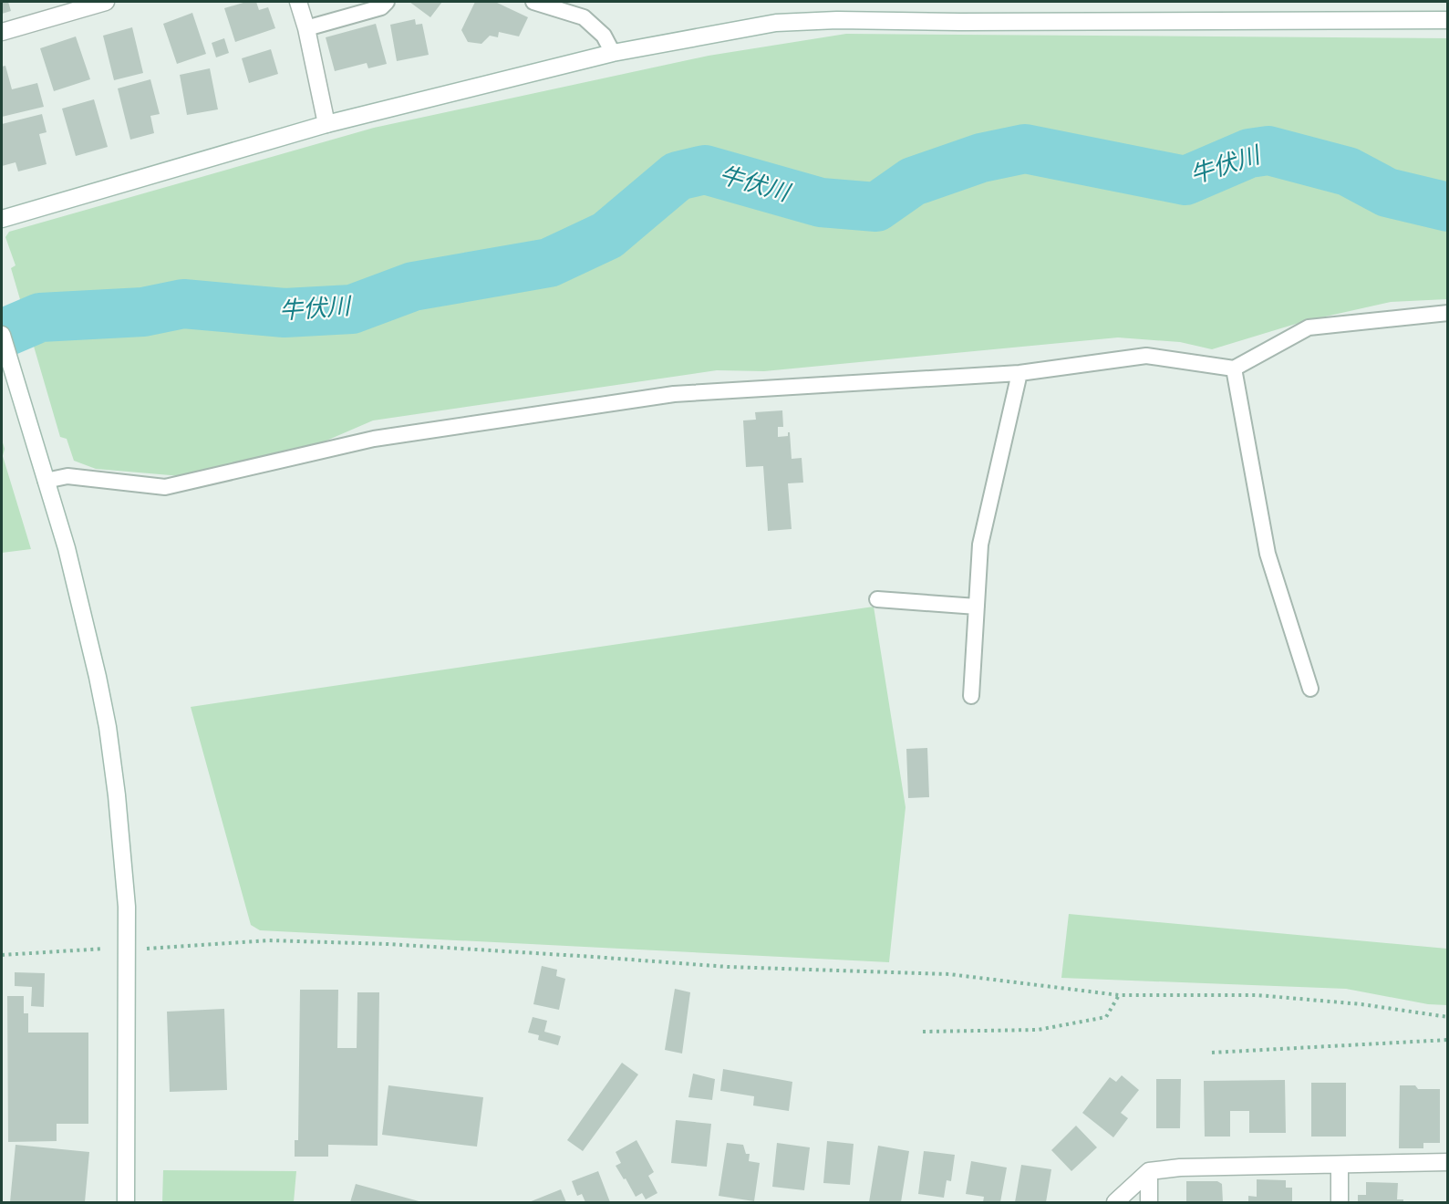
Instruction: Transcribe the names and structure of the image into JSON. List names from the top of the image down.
{
  "water": ["牛伏川"]
}
